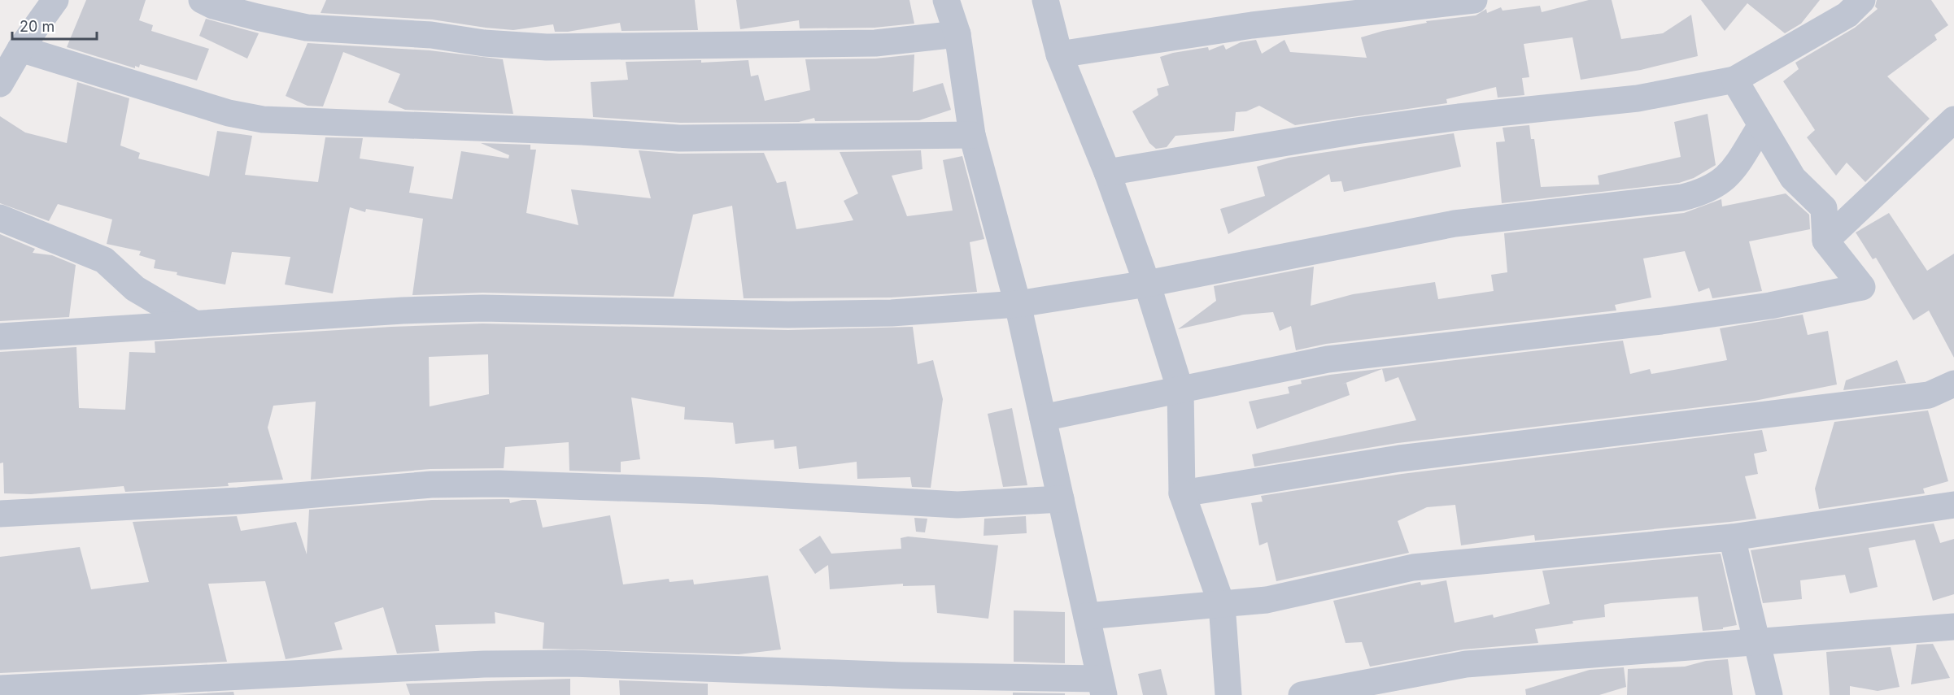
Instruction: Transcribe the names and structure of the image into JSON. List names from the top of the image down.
{
  "scale_bar": "20 m"
}
